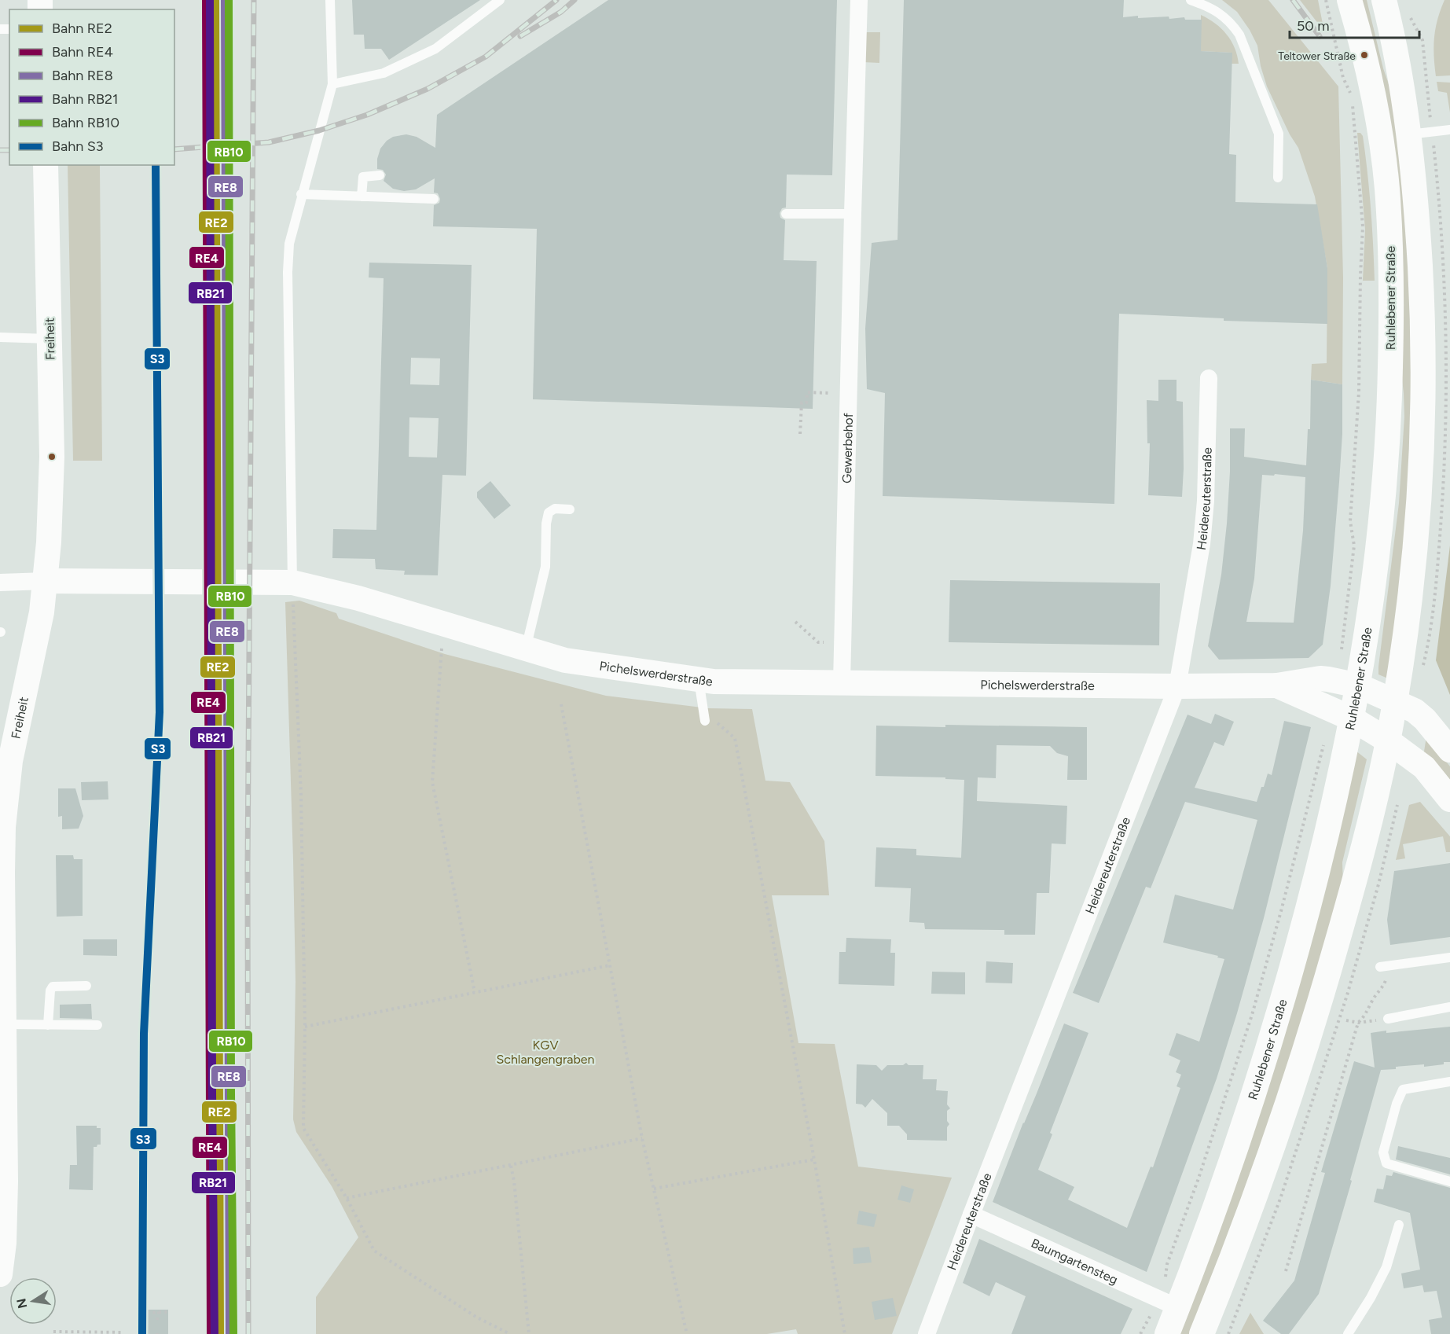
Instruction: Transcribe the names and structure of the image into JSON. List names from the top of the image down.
{
  "streets": {
    "street": [
      "Ruhlebener Straße",
      "Freiheit",
      "Gewerbehof",
      "Heidereuterstraße",
      "Pichelswerderstraße",
      "Baumgartensteg"
    ]
  },
  "crossings": [
    ["Ruhlebener Straße", "Pichelswerderstraße"],
    ["Ruhlebener Straße", "Baumgartensteg"],
    ["Freiheit", "Pichelswerderstraße"],
    ["Gewerbehof", "Pichelswerderstraße"],
    ["Heidereuterstraße", "Pichelswerderstraße"],
    ["Heidereuterstraße", "Baumgartensteg"]
  ],
  "parks": ["KGV Schlangengraben"],
  "places": ["Teltower Straße"],
  "lines": [
    "rail line RE2",
    "rail line RE4",
    "rail line RE8",
    "rail line RB21",
    "rail line RB10",
    "rail line S3"
  ],
  "legend": [
    "Bahn RE2",
    "Bahn RE4",
    "Bahn RE8",
    "Bahn RB21",
    "Bahn RB10",
    "Bahn S3"
  ],
  "scale_bar": "50 m",
  "north": "left"
}
